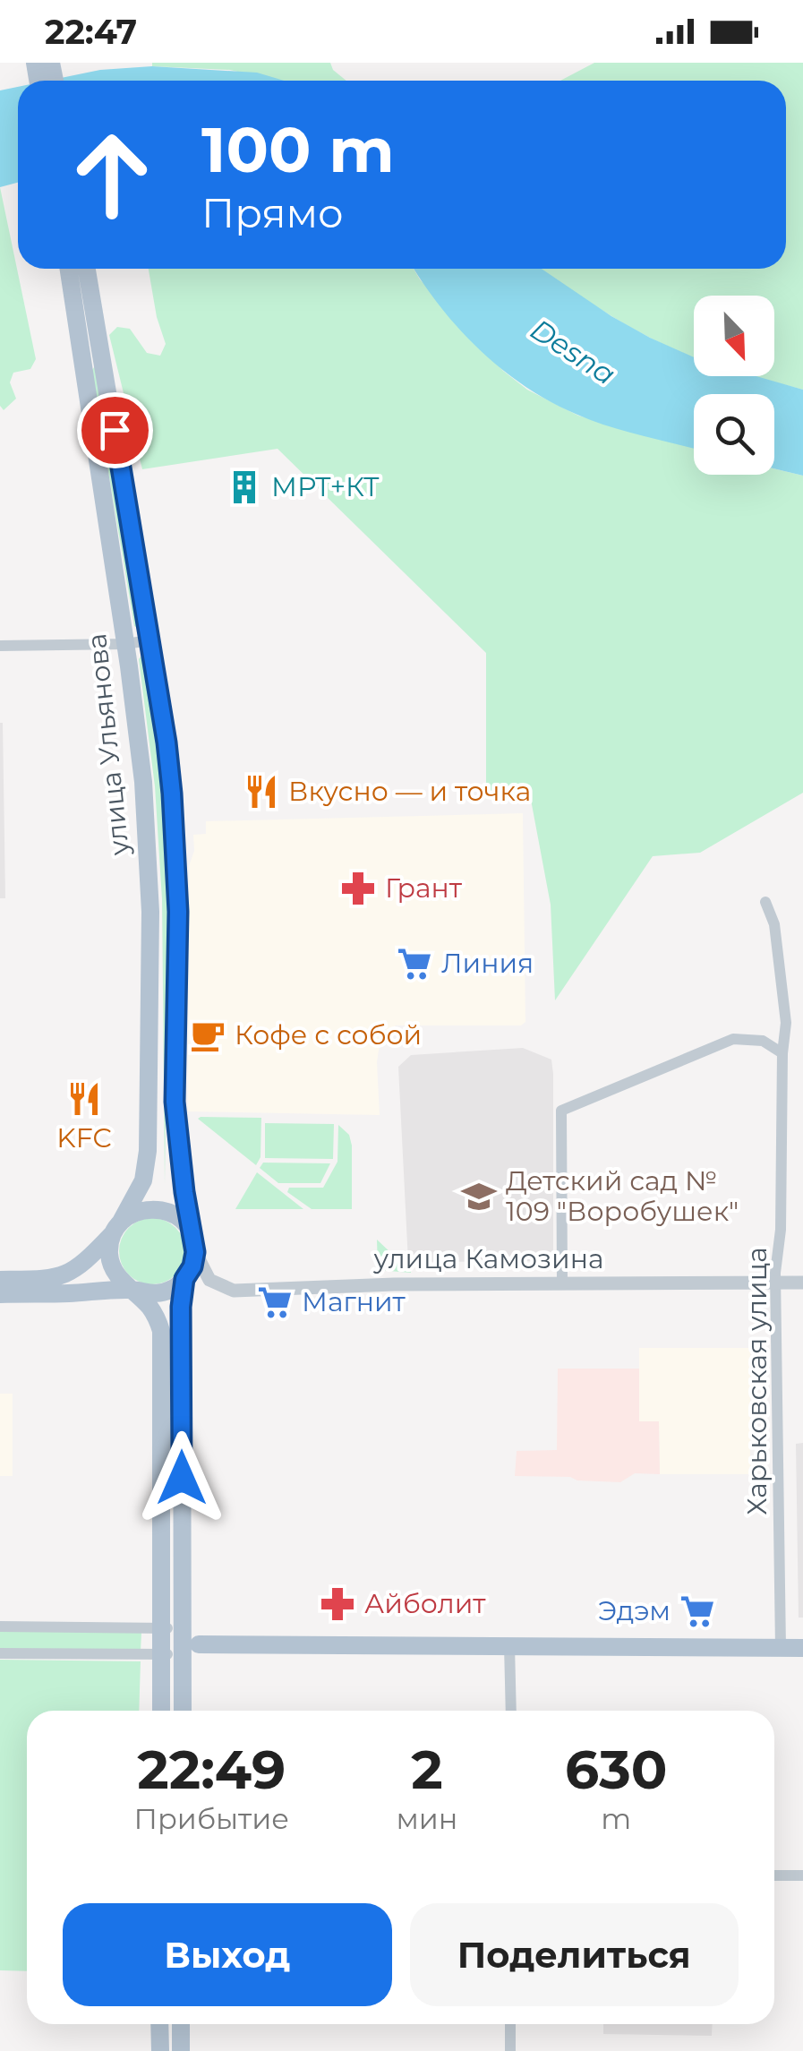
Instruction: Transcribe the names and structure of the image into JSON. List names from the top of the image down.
{
  "streets": {
    "main road": ["улица Ульянова"],
    "street": ["улица Камозина", "Харьковская улица"]
  },
  "crossings": [
    ["улица Ульянова", "улица Камозина"],
    ["улица Камозина", "Харьковская улица"]
  ],
  "water": ["Desna"],
  "places": {
    "building": ["МРТ+КТ"],
    "restaurant": ["Вкусно — и точка", "KFC"],
    "pharmacy": ["Грант", "Айболит"],
    "supermarket": ["Линия", "Магнит", "Эдэм"],
    "cafe": ["Кофе с собой"],
    "school or university": ["Детский сад № 109 \"Воробушек\""]
  },
  "north": "bottom right",
  "page": {
    "status": "22:47",
    "turn": ["100 m", "Прямо"],
    "eta": [
      "22:49",
      "Прибытие",
      "2",
      "мин",
      "630",
      "m"
    ],
    "buttons": ["Выход", "Поделиться"]
  }
}
